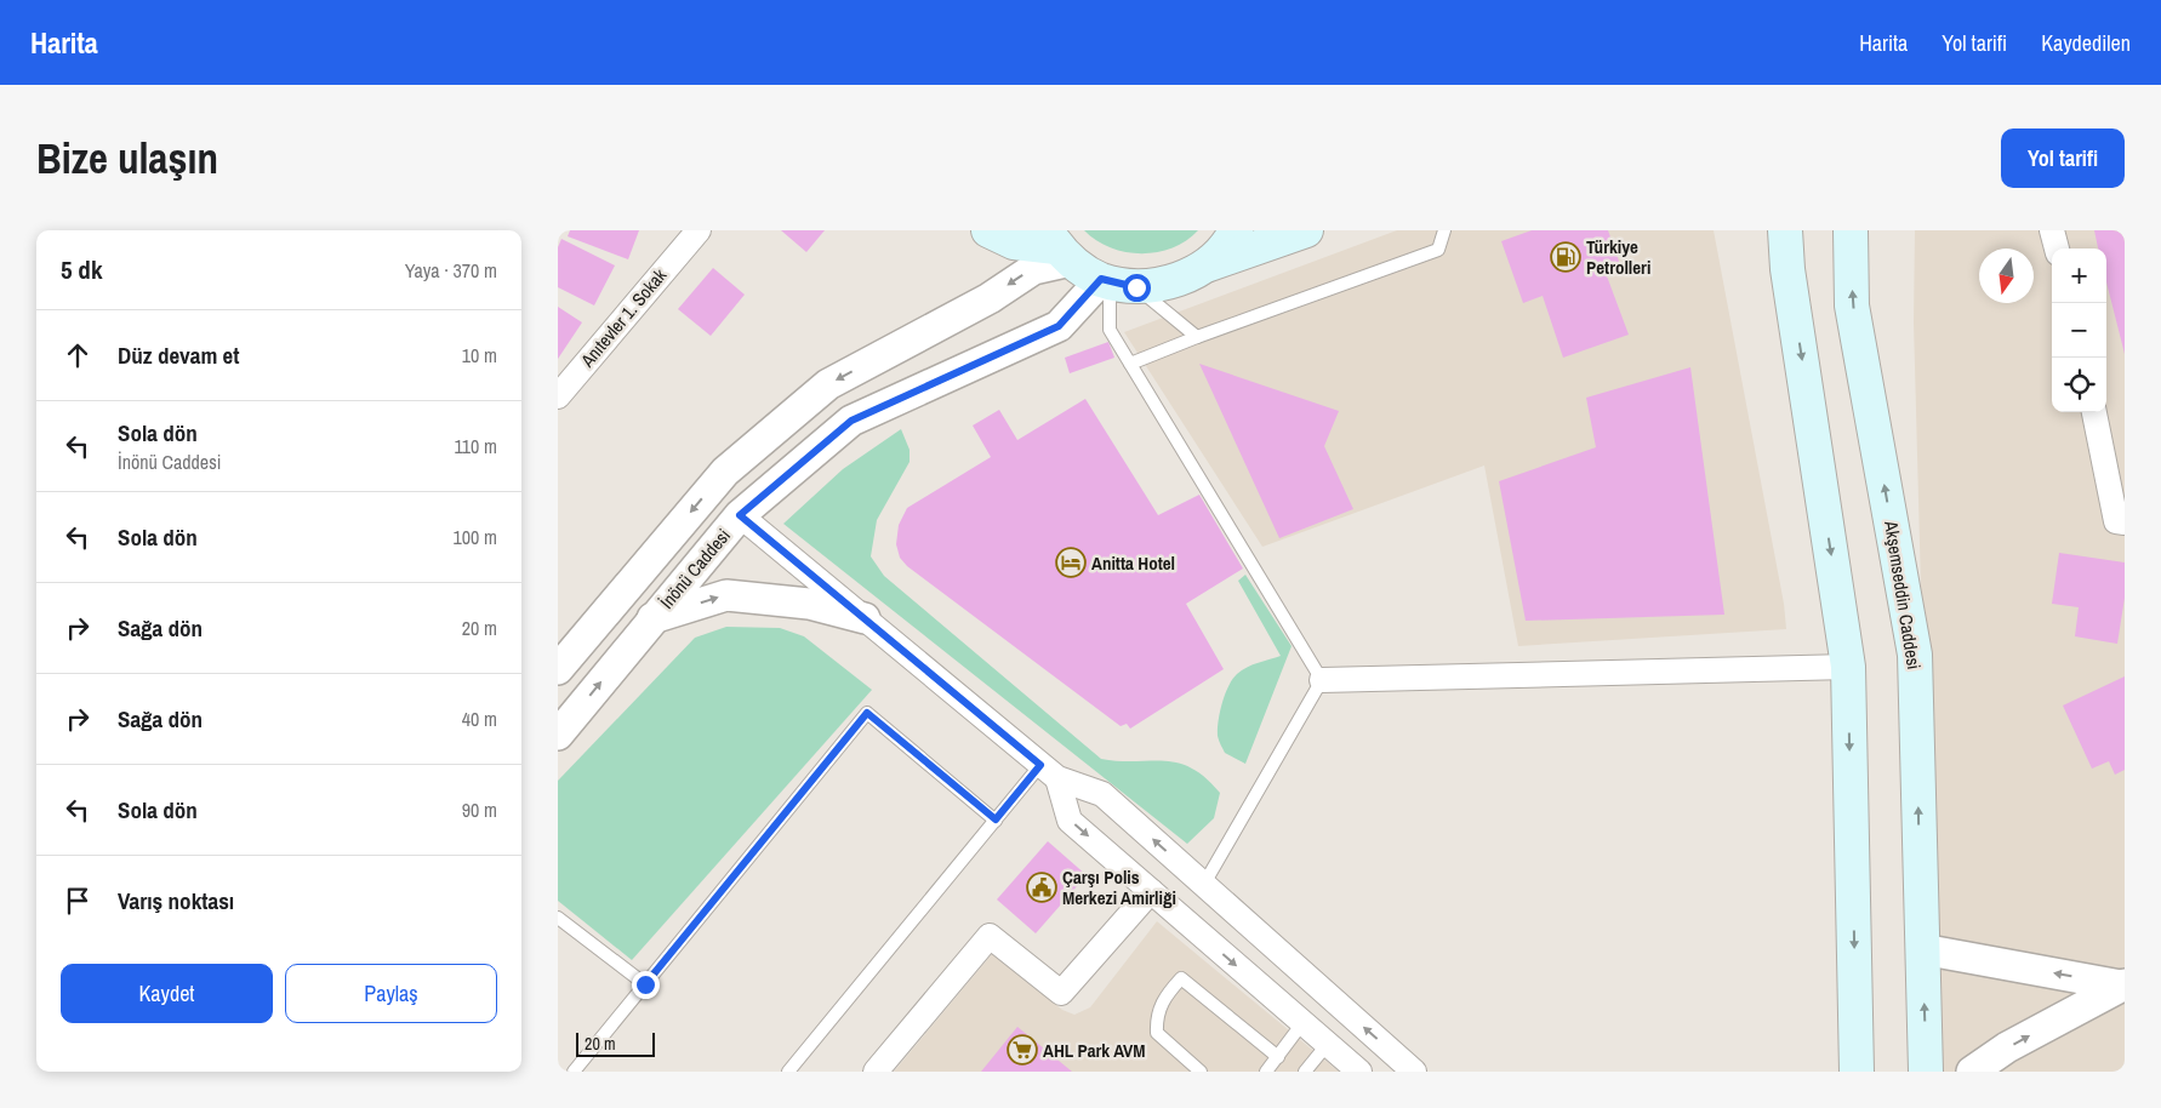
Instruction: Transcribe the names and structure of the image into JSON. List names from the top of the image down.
{
  "streets": {
    "main road": ["Akşemseddin Caddesi"],
    "street": ["Anıtevler 1. Sokak", "İnönü Caddesi"]
  },
  "places": {
    "fuel station": ["Türkiye Petrolleri"],
    "hotel": ["Anitta Hotel"],
    "public building": ["Çarşı Polis Merkezi Amirliği"],
    "supermarket": ["AHL Park AVM"]
  },
  "scale_bar": "20 m",
  "north": "bottom",
  "page": {
    "header": "Harita",
    "nav": ["Harita", "Yol tarifi", "Kaydedilen"],
    "buttons": [
      "Yol tarifi",
      ["Kaydet", "Paylaş"]
    ],
    "title": "Bize ulaşın",
    "heading": ["5 dk", "Yaya · 370 m"],
    "map_buttons": ["+", "−"],
    "list": [
      ["Düz devam et", "10 m"],
      ["Sola dön", "İnönü Caddesi", "110 m"],
      ["Sola dön", "100 m"],
      ["Sağa dön", "20 m"],
      ["Sağa dön", "40 m"],
      ["Sola dön", "90 m"],
      "Varış noktası"
    ],
    "scale": "20 m"
  }
}
